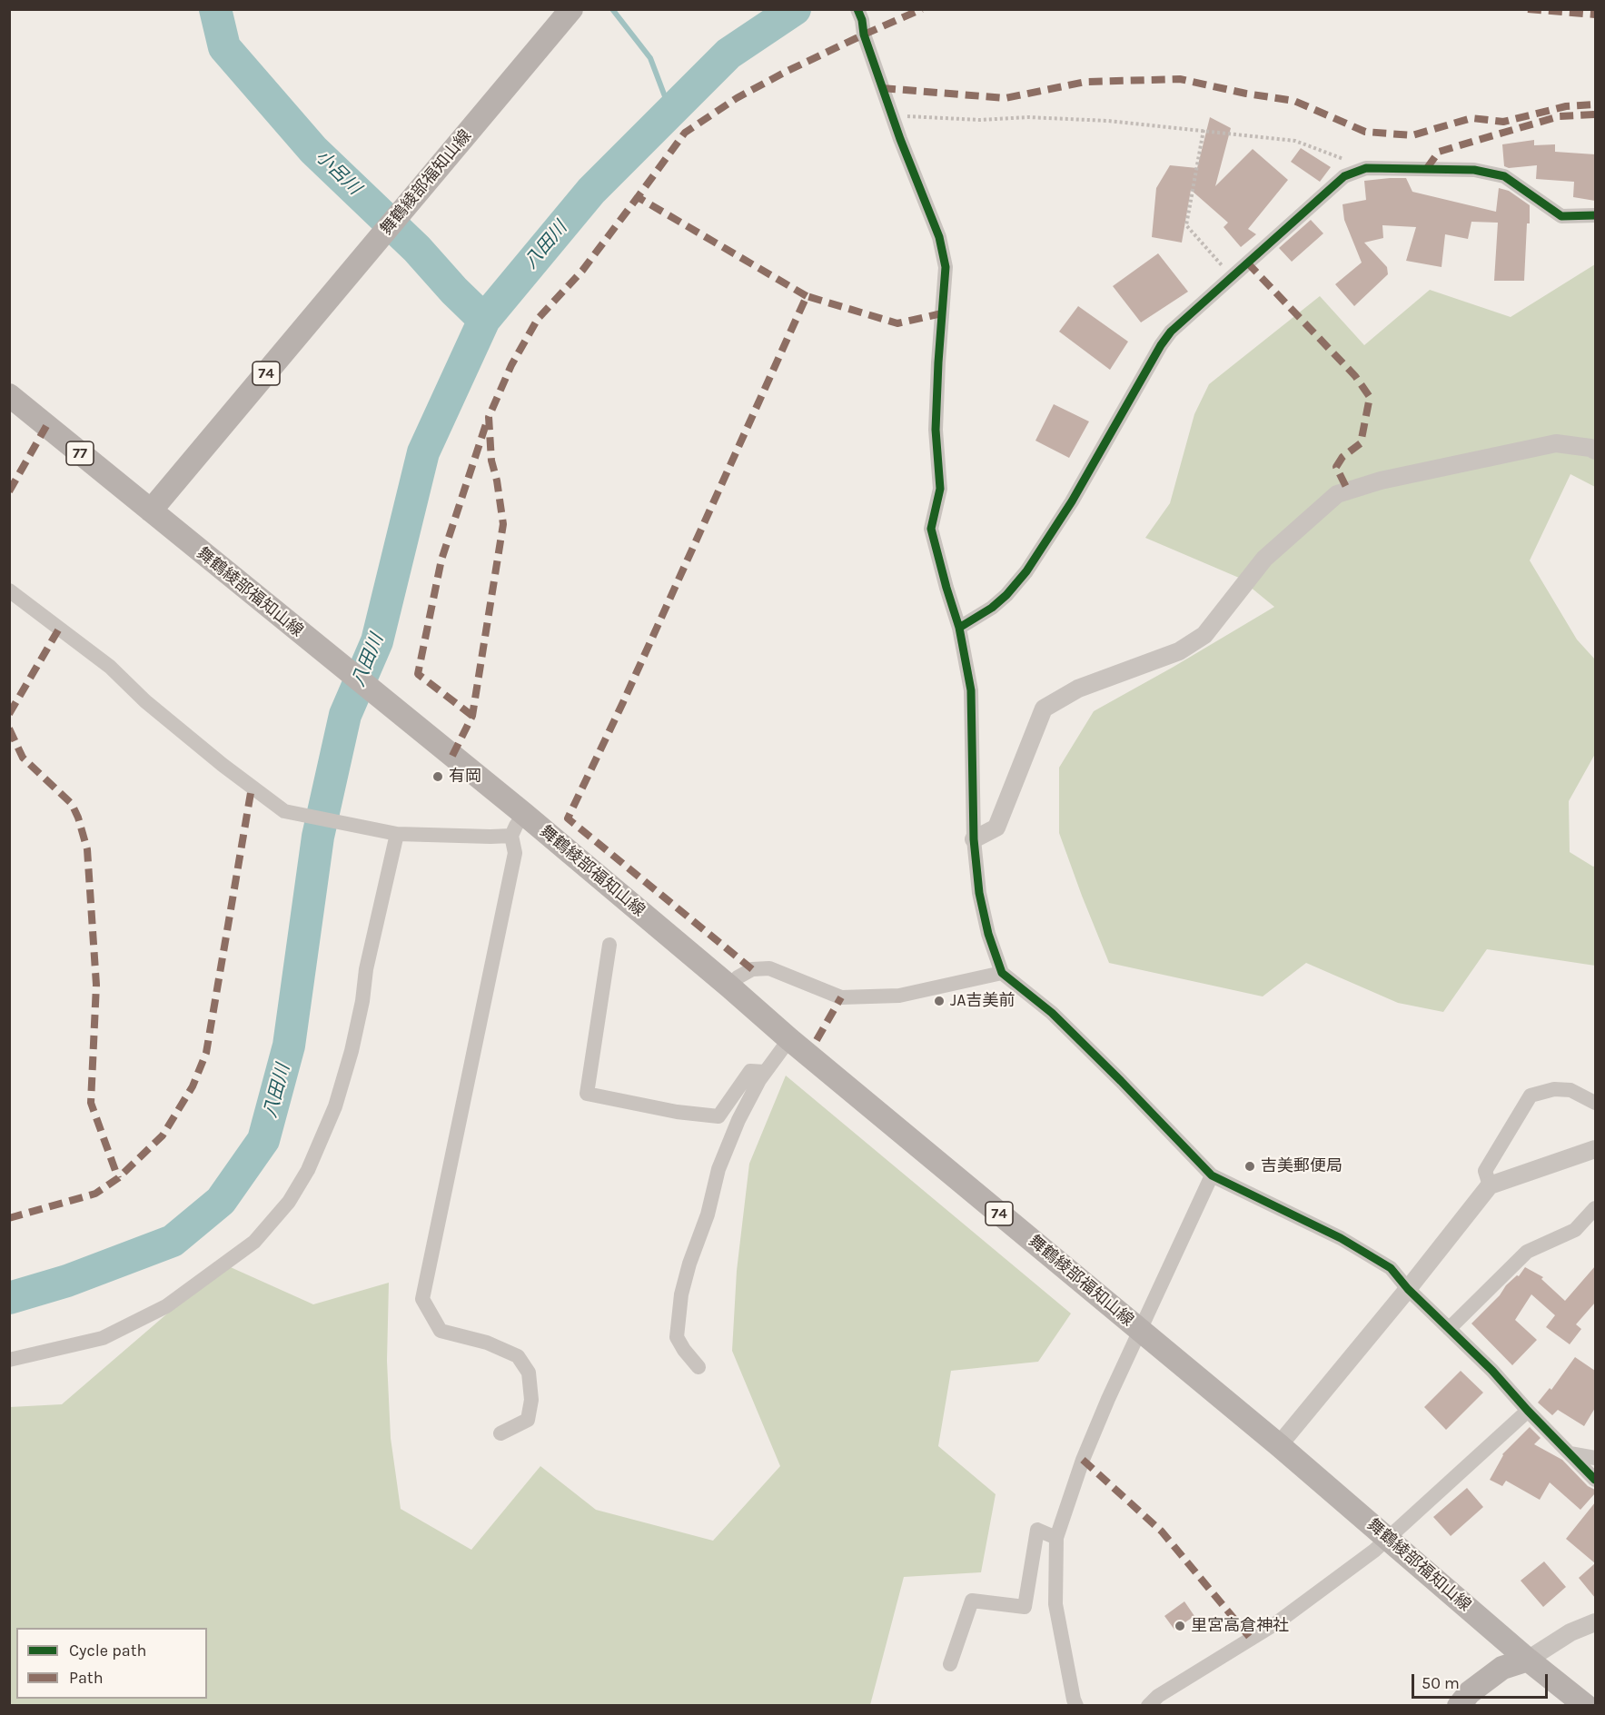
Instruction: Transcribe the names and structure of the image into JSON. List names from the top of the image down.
{
  "streets": {
    "main road": ["舞鶴綾部福知山線", "74", "77"]
  },
  "crossings": [
    ["舞鶴綾部福知山線", "77"]
  ],
  "water": ["小呂川", "八田川"],
  "places": [
    "有岡",
    "JA吉美前",
    "吉美郵便局",
    "里宮高倉神社"
  ],
  "legend": ["Cycle path", "Path"],
  "scale_bar": "50 m"
}
